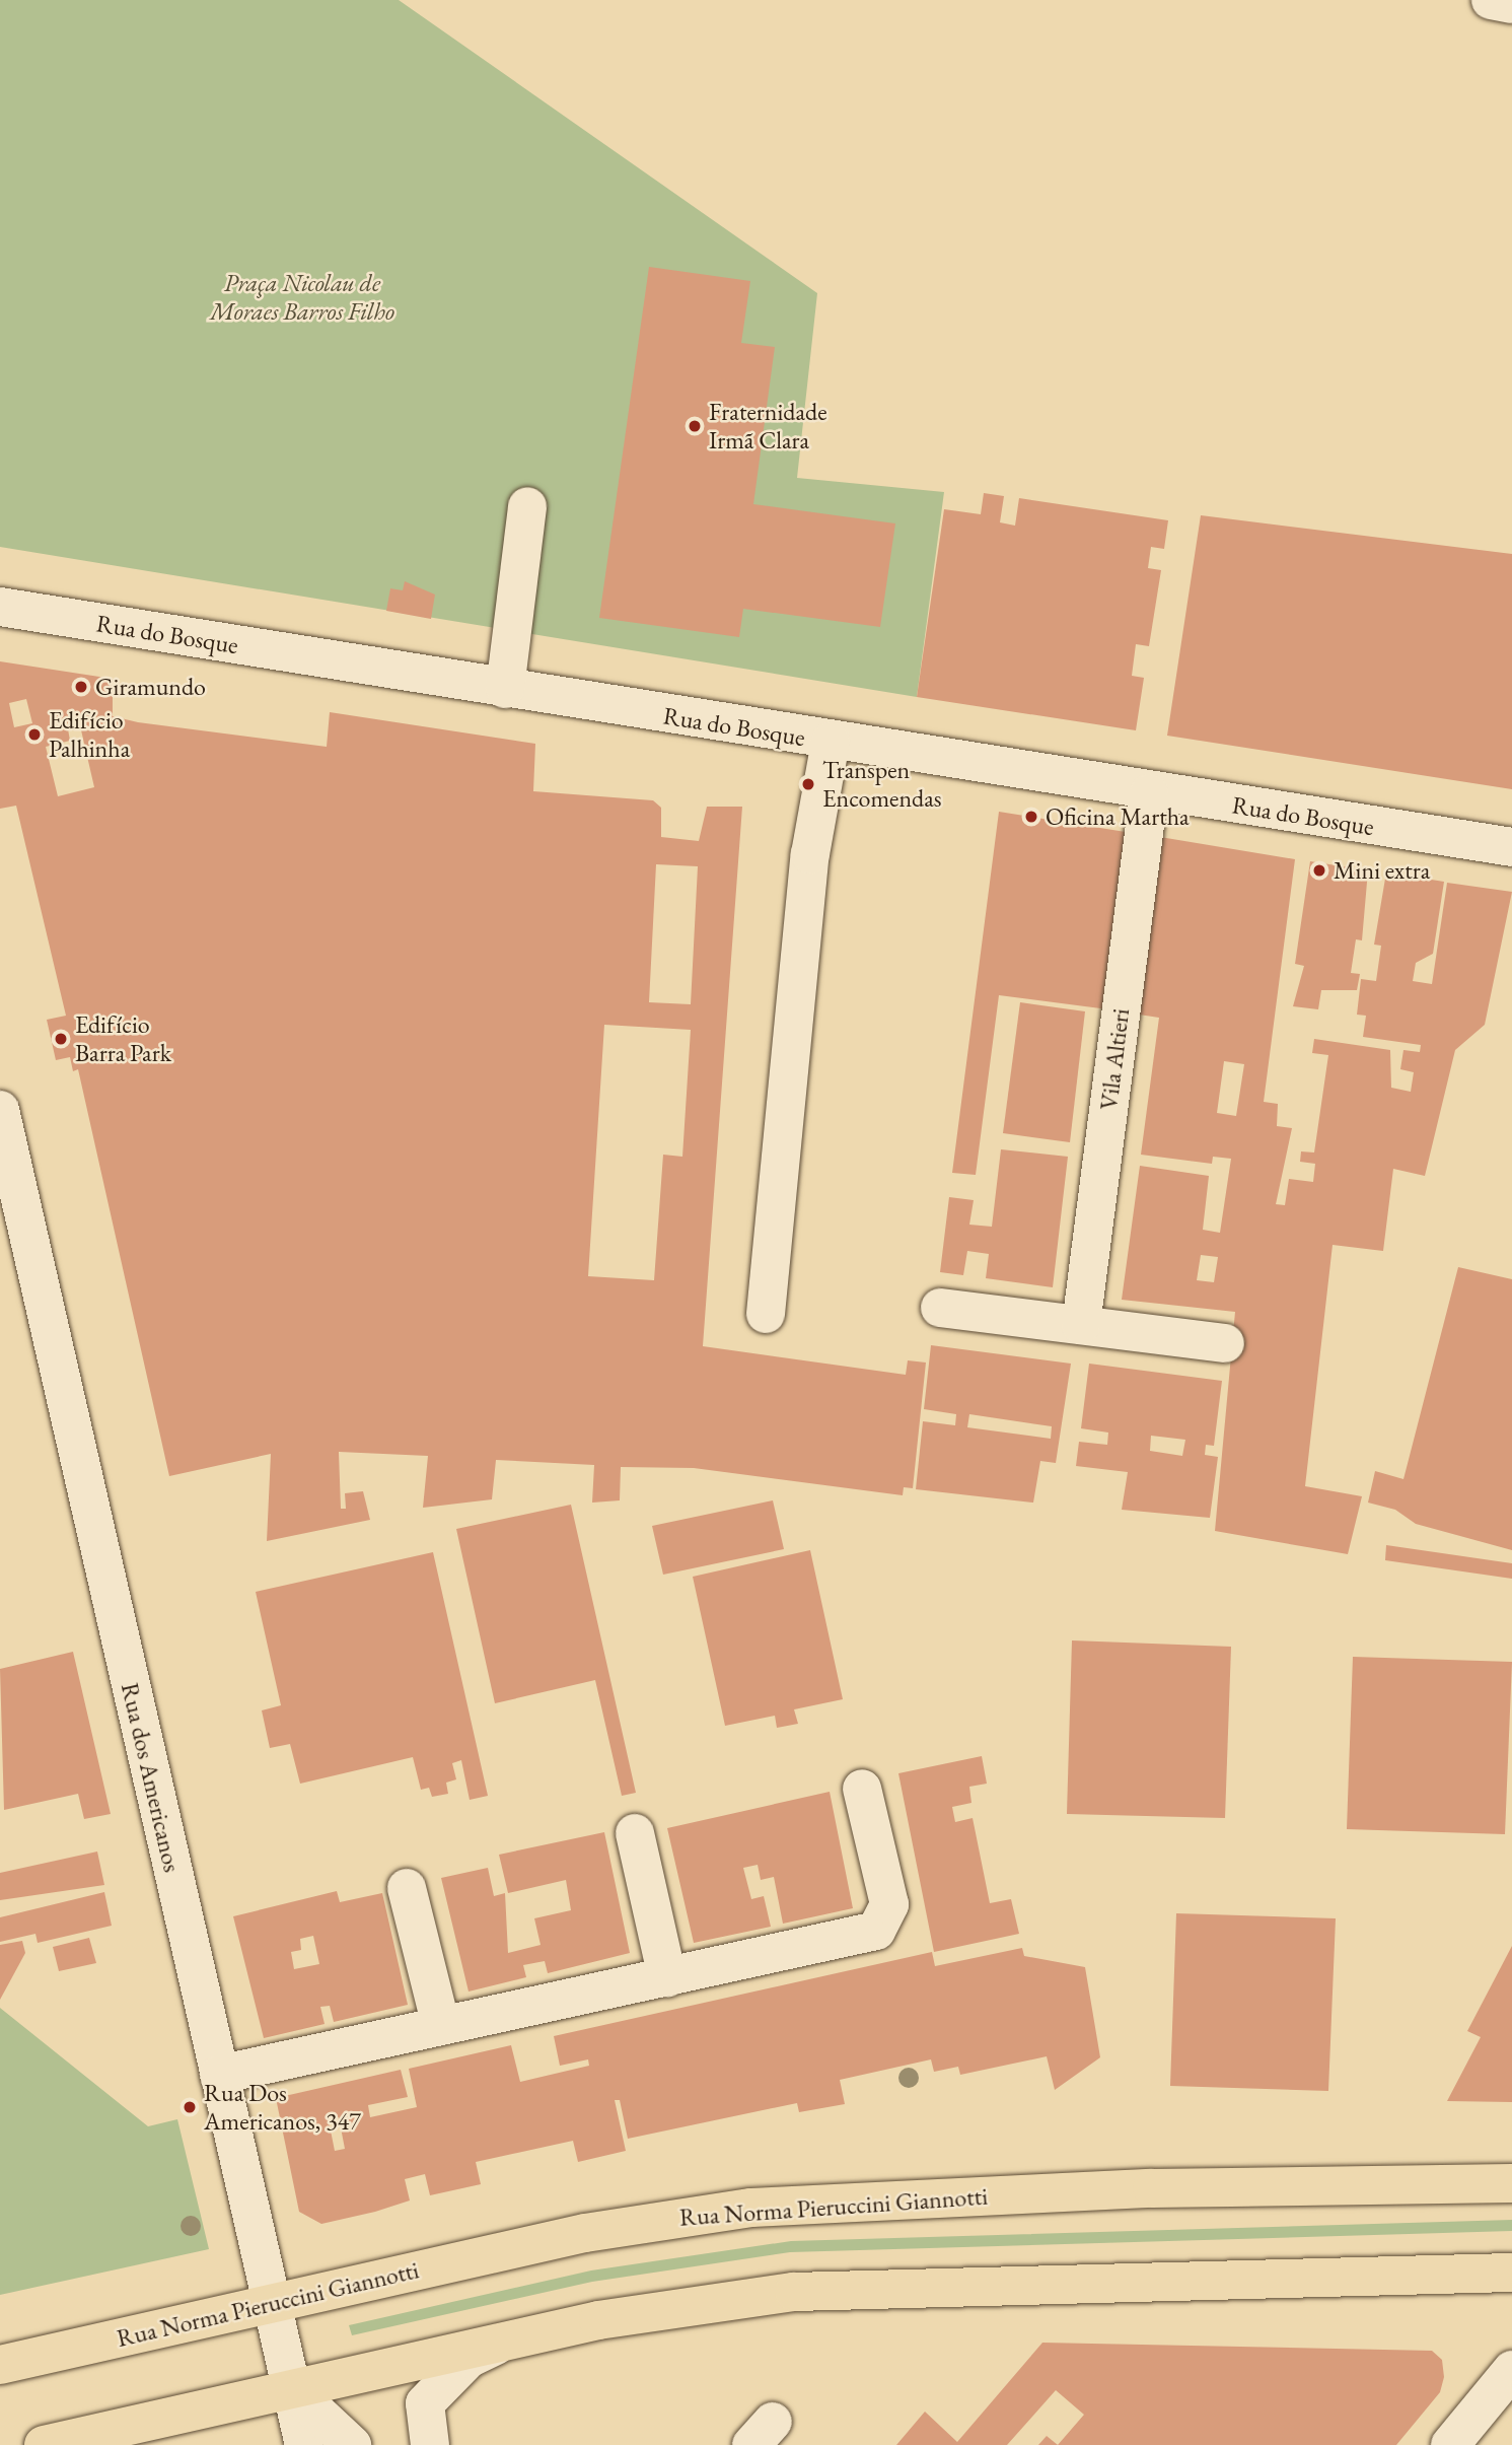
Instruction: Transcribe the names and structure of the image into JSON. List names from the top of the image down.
{
  "streets": {
    "main road": ["Rua Norma Pieruccini Giannotti"],
    "street": ["Rua do Bosque", "Vila Altieri", "Rua dos Americanos"]
  },
  "crossings": [
    ["Rua do Bosque", "Vila Altieri"],
    ["Rua dos Americanos", "Rua Norma Pieruccini Giannotti"]
  ],
  "parks": ["Praça Nicolau de Moraes Barros Filho"],
  "places": [
    "Fraternidade Irmã Clara",
    "Giramundo",
    "Edifício Palhinha",
    "Transpen Encomendas",
    "Oficina Martha",
    "Mini extra",
    "Edifício Barra Park",
    "Rua Dos Americanos, 347"
  ]
}
